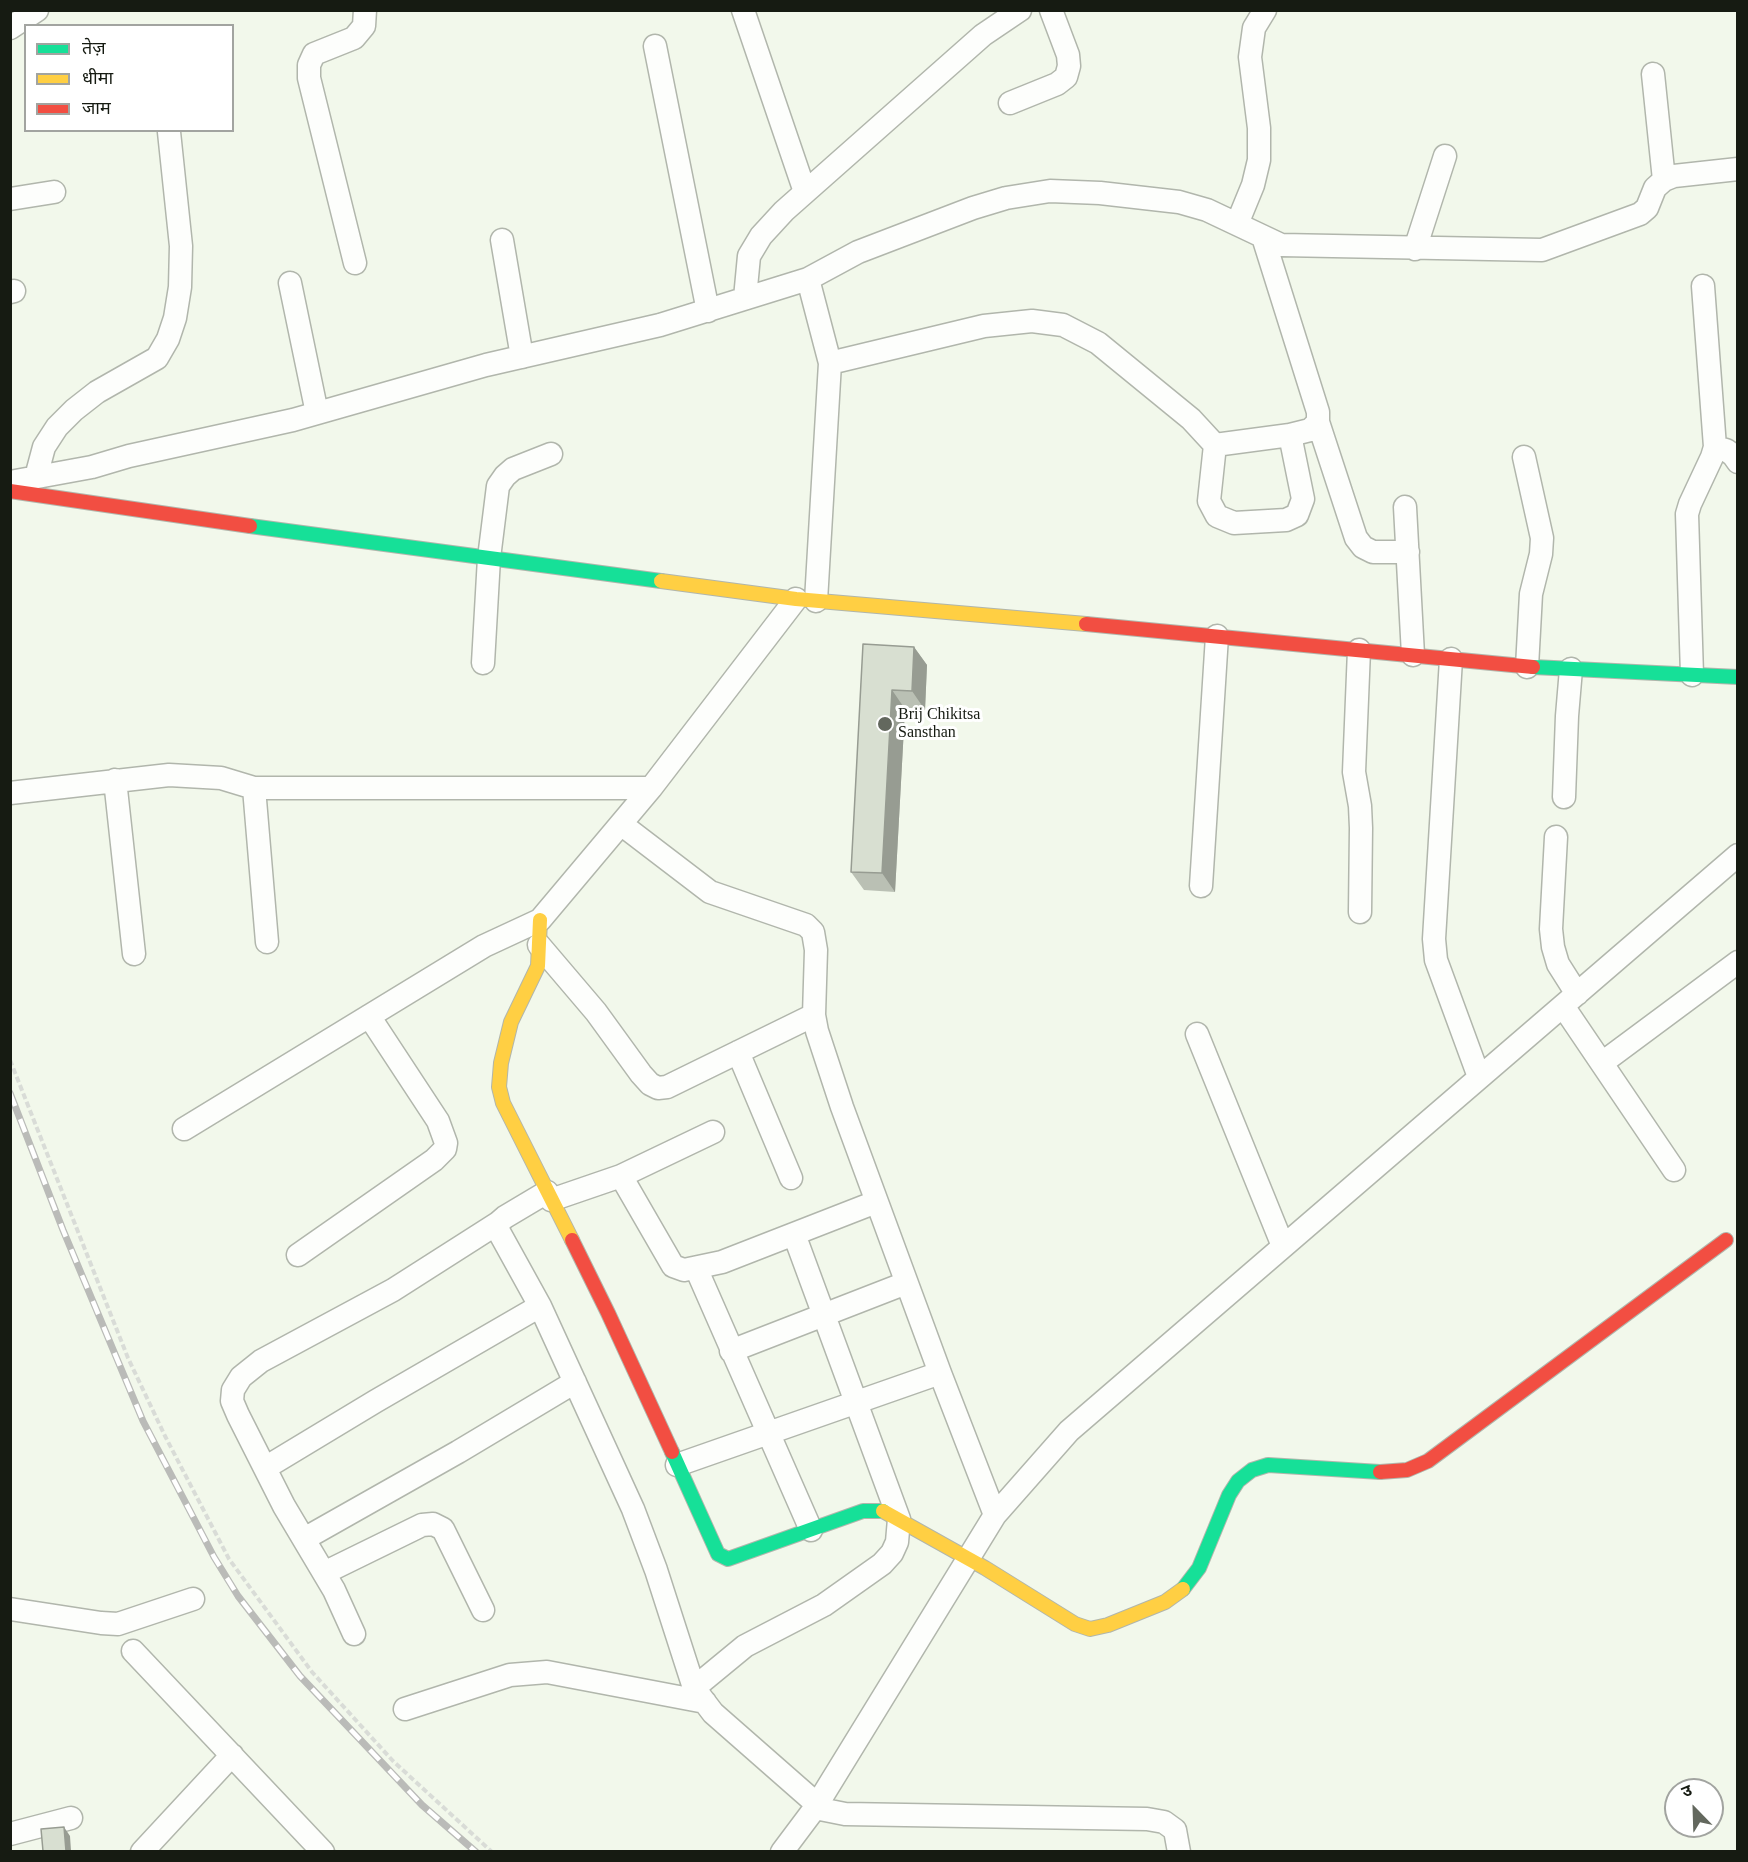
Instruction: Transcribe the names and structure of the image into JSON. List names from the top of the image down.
{
  "places": ["Brij Chikitsa Sansthan"],
  "legend": ["तेज़", "धीमा", "जाम"],
  "north": "top left"
}
